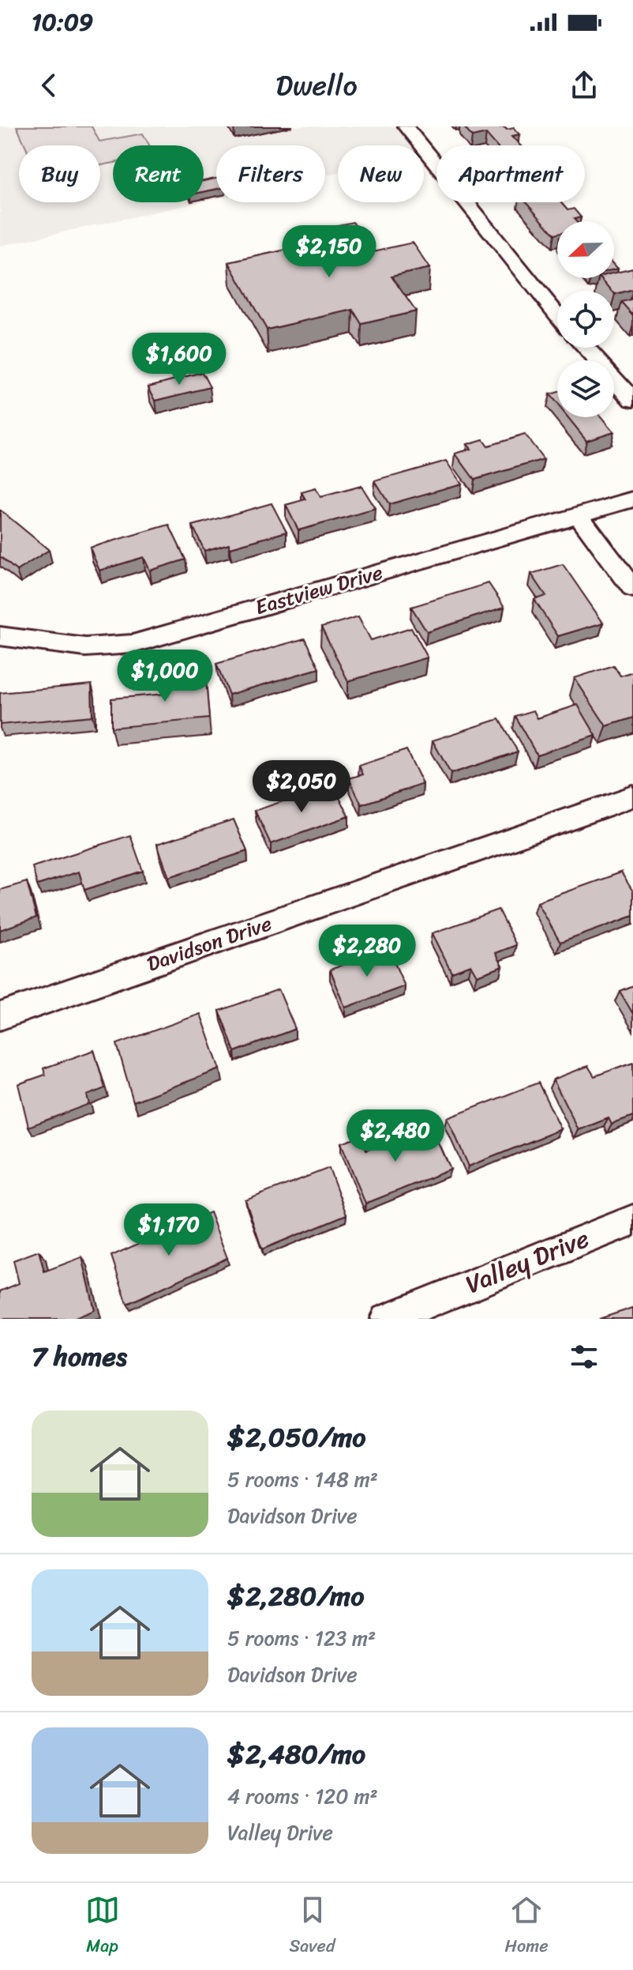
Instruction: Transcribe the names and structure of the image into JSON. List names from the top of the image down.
{
  "streets": {
    "street": ["Eastview Drive", "Davidson Drive", "Valley Drive"]
  },
  "north": "left",
  "page": {
    "status": "10:09",
    "header": "Dwello",
    "chip": [
      "Buy",
      "Rent",
      "Filters",
      "New",
      "Apartment"
    ],
    "price": [
      "$2,150",
      "$1,600",
      "$1,000",
      "$2,050",
      "$2,280",
      "$2,480",
      "$1,170"
    ],
    "heading": "7 homes",
    "list": [
      {
        "name": "$2,050/mo",
        "note": "5 rooms · 148 m² · Davidson Drive"
      },
      {
        "name": "$2,280/mo",
        "note": "5 rooms · 123 m² · Davidson Drive"
      },
      {
        "name": "$2,480/mo",
        "note": "4 rooms · 120 m² · Valley Drive"
      }
    ],
    "tabs": ["Map", "Saved", "Home"]
  }
}
